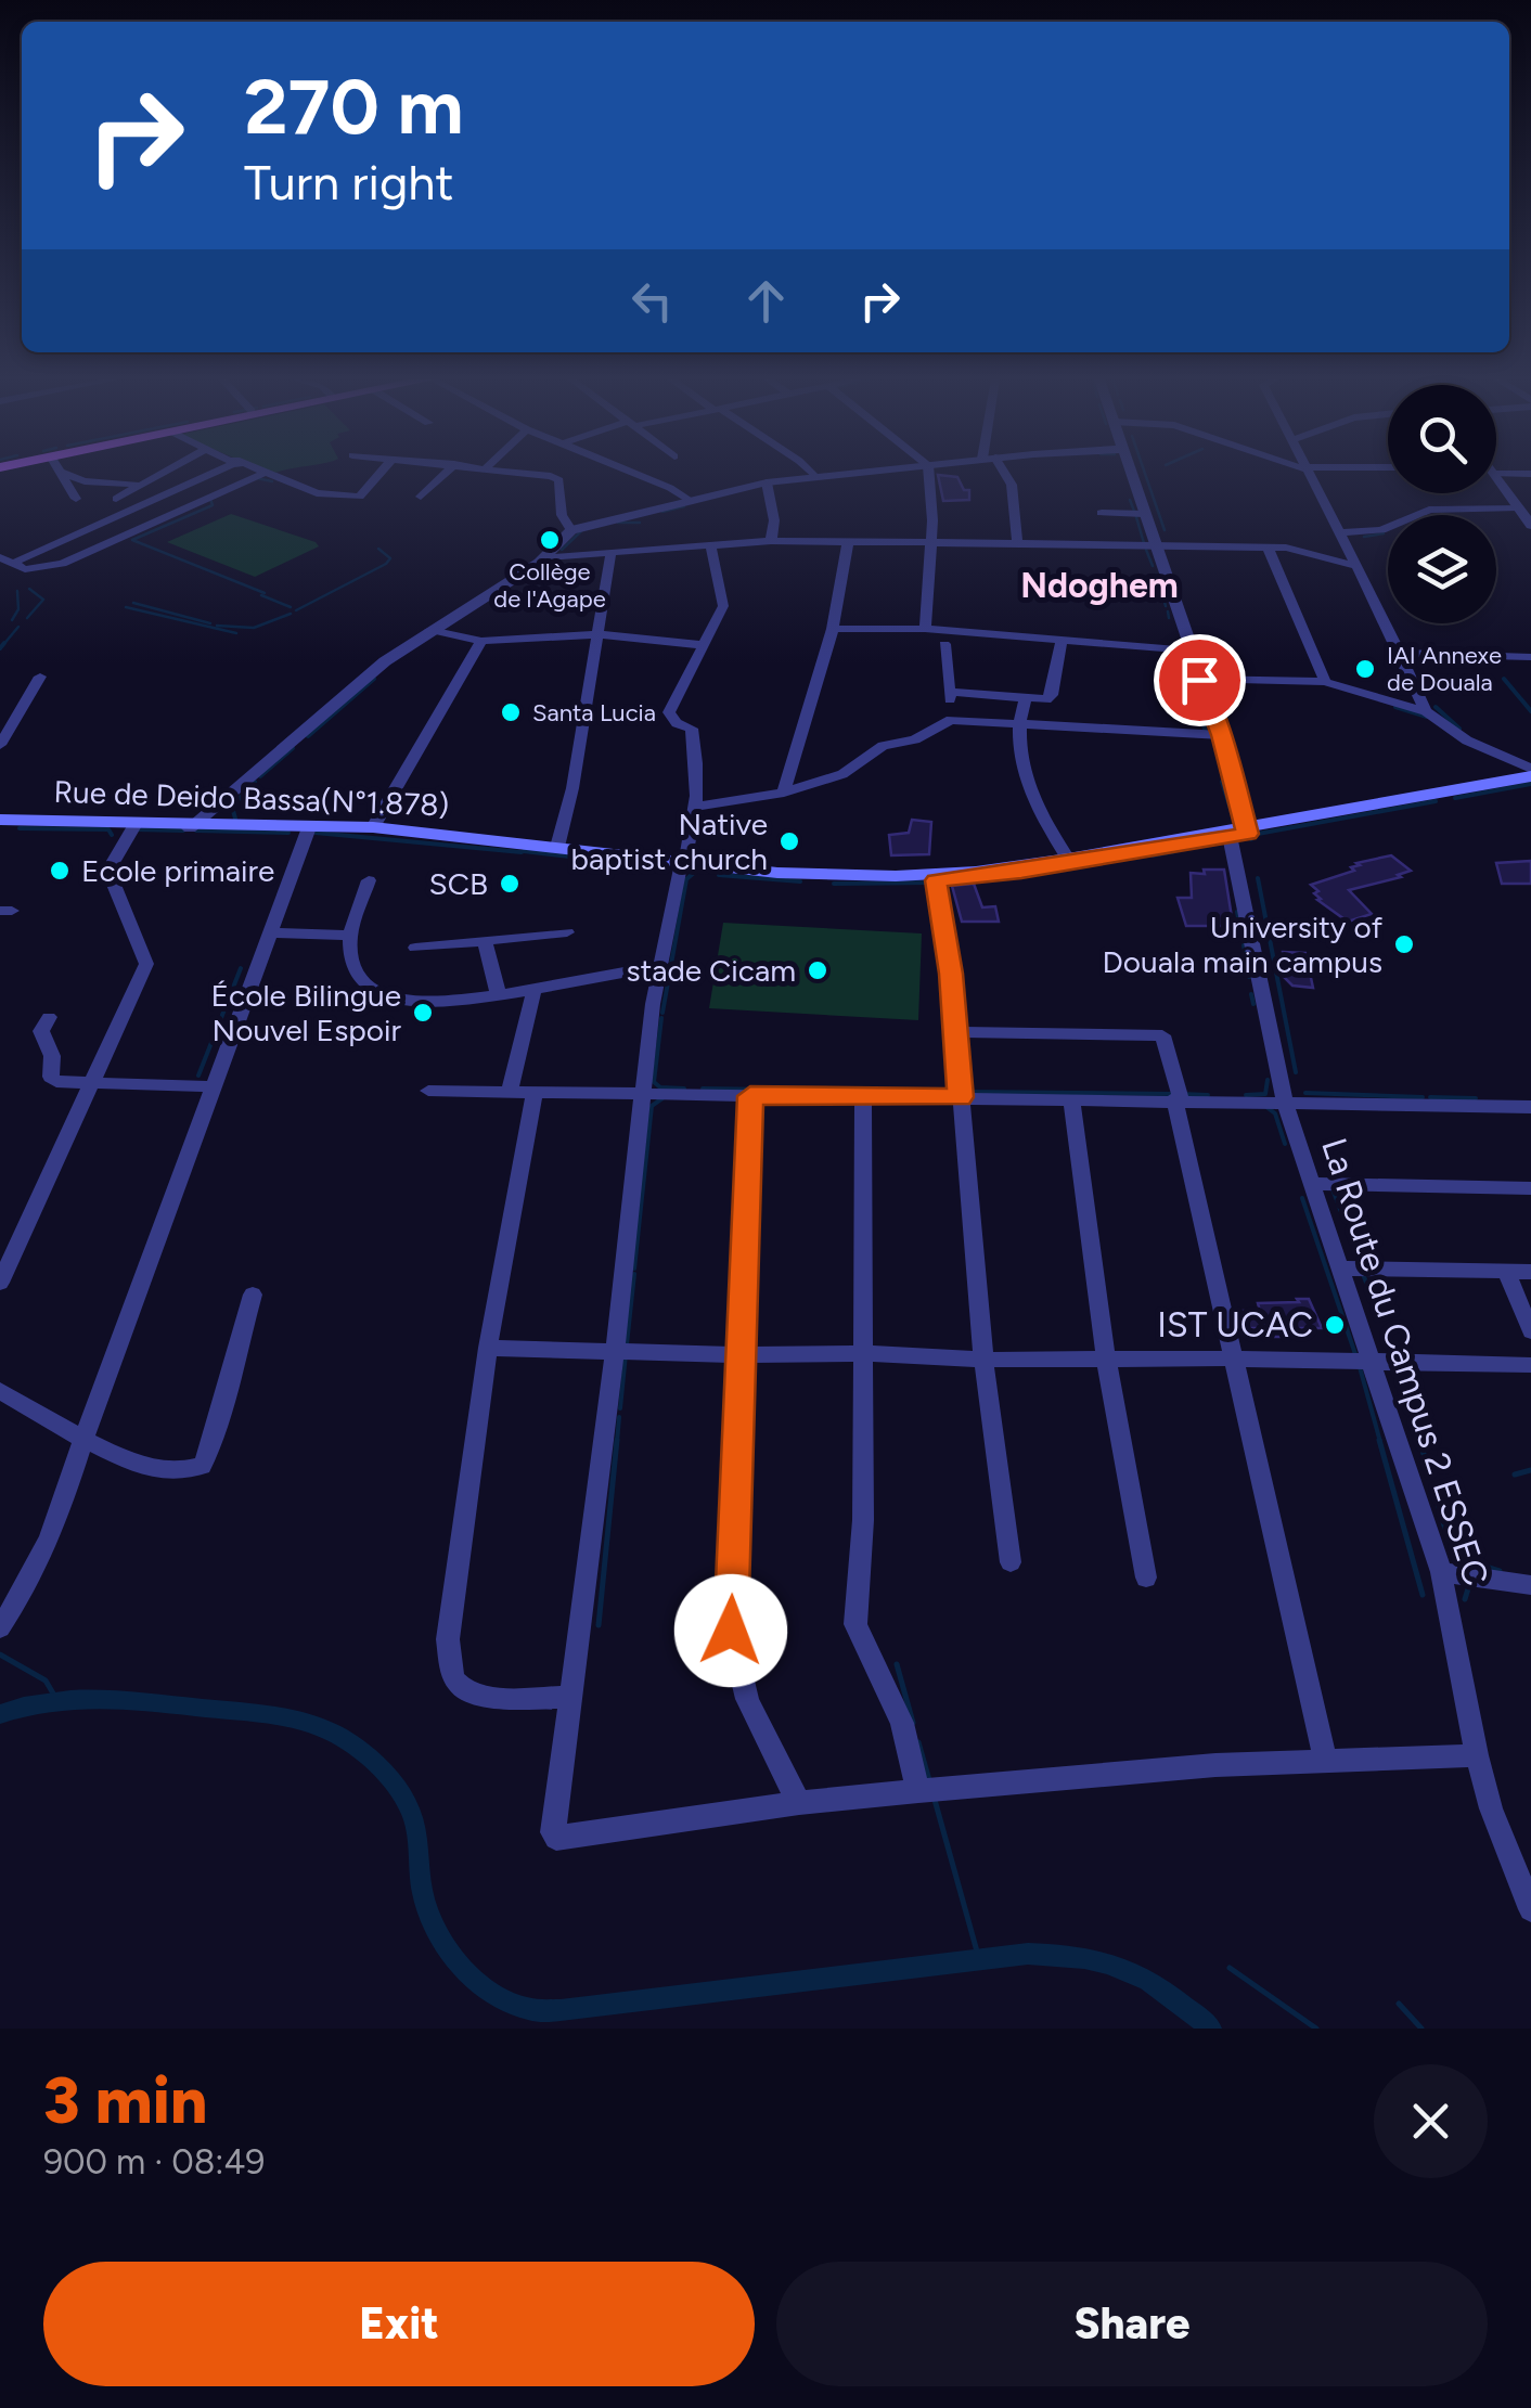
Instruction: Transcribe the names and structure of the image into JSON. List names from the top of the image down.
{
  "streets": {
    "main road": ["Rue de Deido Bassa(N°1.878)"],
    "street": ["La Route du Campus 2 ESSEC"]
  },
  "crossings": [
    ["Rue de Deido Bassa(N°1.878)", "La Route du Campus 2 ESSEC"]
  ],
  "districts": ["Ndoghem"],
  "places": [
    "Collège de l'Agape",
    "IAI Annexe de Douala",
    "Santa Lucia",
    "Native baptist church",
    "Ecole primaire",
    "SCB",
    "University of Douala main campus",
    "stade Cicam",
    "École Bilingue Nouvel Espoir",
    "IST UCAC"
  ],
  "page": {
    "turn": ["270 m", "Turn right"],
    "heading": ["3 min", "900 m · 08:49"],
    "buttons": ["Exit", "Share"]
  }
}
